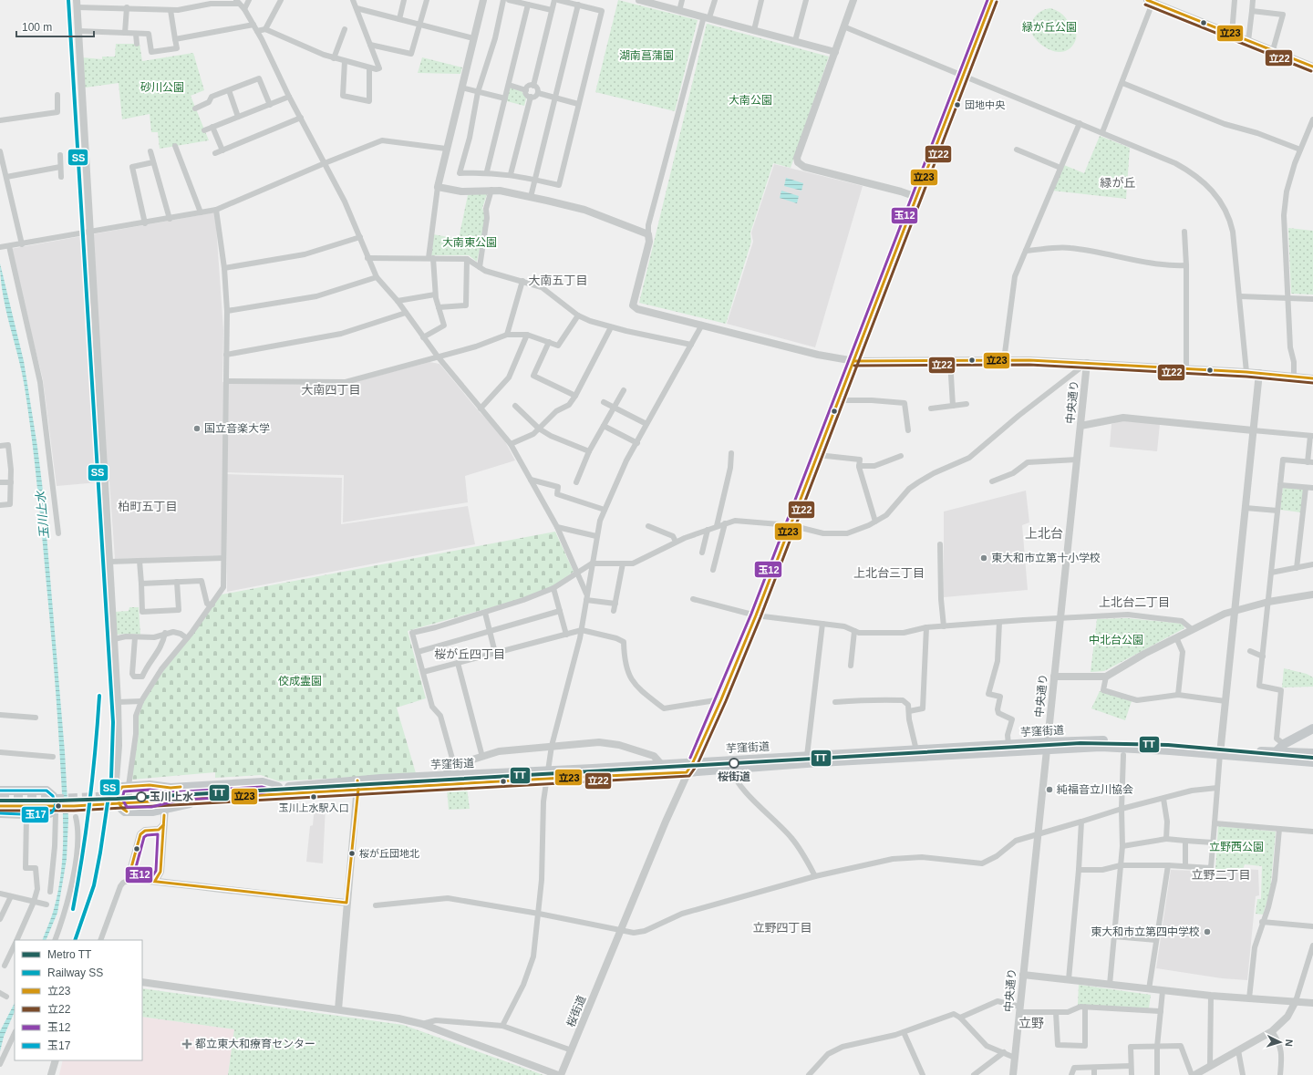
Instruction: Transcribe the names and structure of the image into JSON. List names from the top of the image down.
{
  "streets": {
    "main road": ["芋窪街道"],
    "street": ["中央通り", "桜街道"]
  },
  "crossings": [
    ["中央通り", "芋窪街道"],
    ["芋窪街道", "桜街道"]
  ],
  "districts": [
    "緑が丘",
    "大南五丁目",
    "大南四丁目",
    "柏町五丁目",
    "上北台",
    "上北台三丁目",
    "上北台二丁目",
    "桜が丘四丁目",
    "立野二丁目",
    "立野四丁目",
    "立野"
  ],
  "water": ["玉川上水"],
  "parks": [
    "緑が丘公園",
    "湖南菖蒲園",
    "砂川公園",
    "大南公園",
    "大南東公園",
    "中北台公園",
    "佼成霊園",
    "立野西公園"
  ],
  "places": {
    "other": [
      "団地中央",
      "国立音楽大学",
      "東大和市立第十小学校",
      "桜街道",
      "純福音立川協会",
      "玉川上水",
      "玉川上水駅入口",
      "桜が丘団地北",
      "東大和市立第四中学校"
    ],
    "health": ["都立東大和療育センター"]
  },
  "lines": [
    "rail line SS",
    "transit line 立23",
    "transit line 玉12",
    "transit line 立22",
    "metro line TT",
    "transit line 玉17"
  ],
  "legend": [
    "Metro TT",
    "Railway SS",
    "立23",
    "立22",
    "玉12",
    "玉17"
  ],
  "scale_bar": "100 m",
  "north": "right"
}
